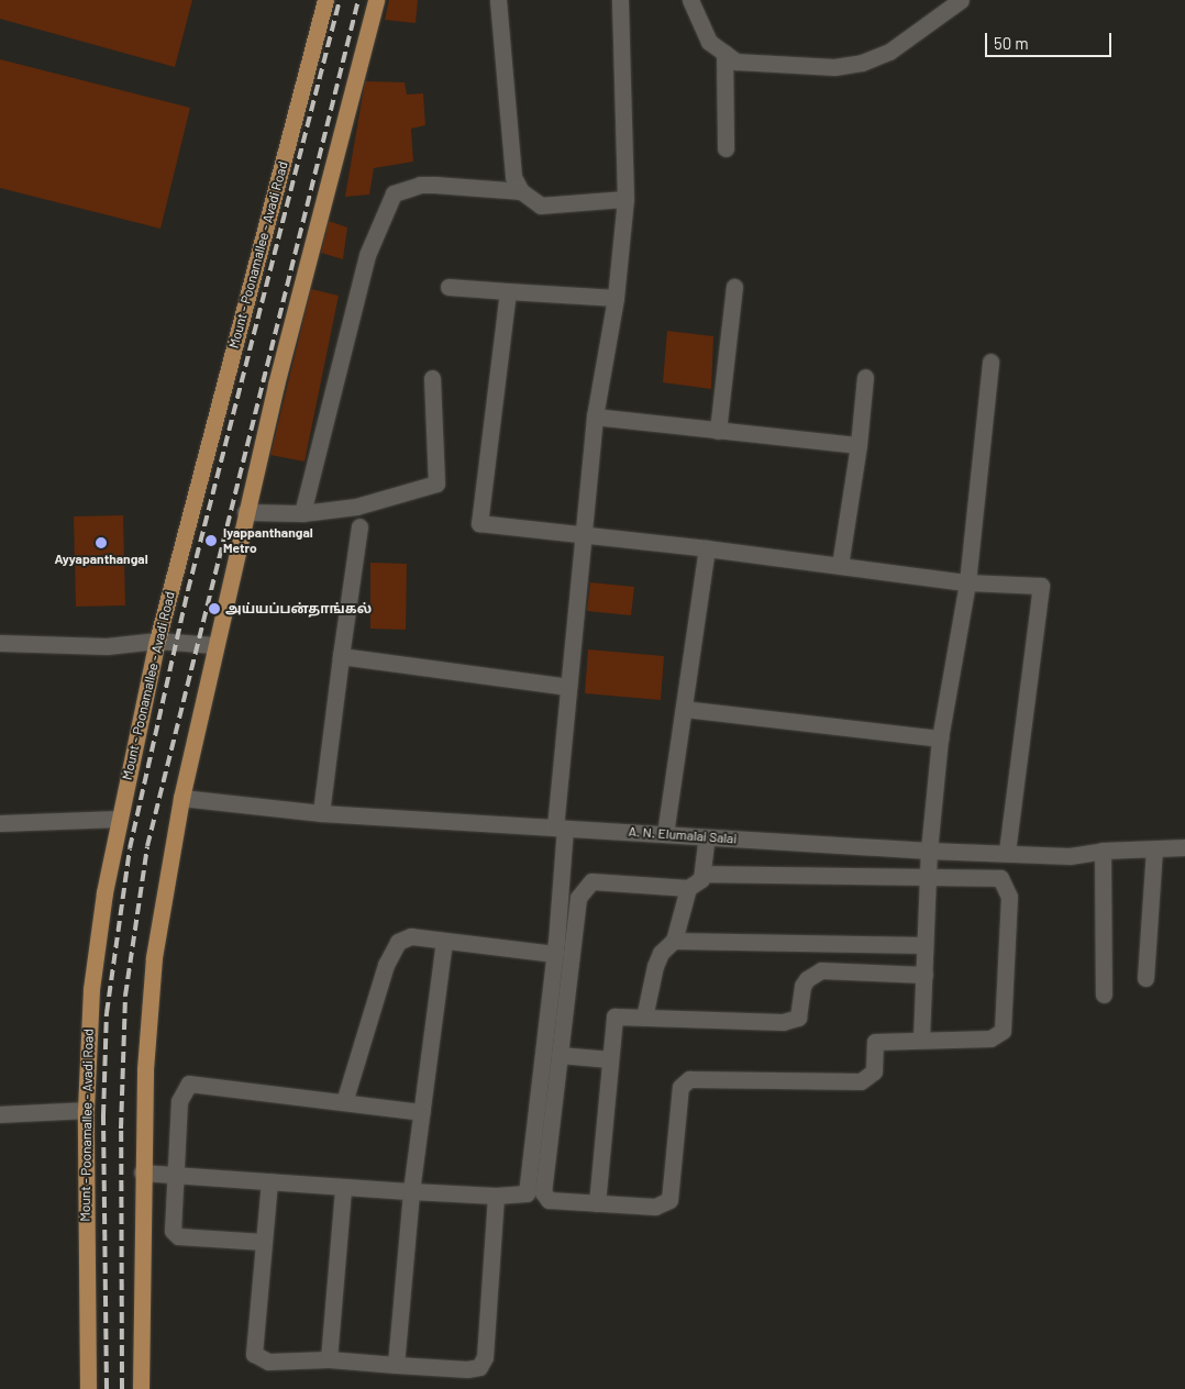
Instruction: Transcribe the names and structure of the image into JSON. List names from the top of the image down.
{
  "streets": {
    "main road": ["Mount - Poonamallee - Avadi Road"],
    "street": ["A. N. Elumalai Salai"]
  },
  "places": ["Iyappanthangal Metro", "Ayyapanthangal", "அய்யப்பன்தாங்கல்"],
  "scale_bar": "50 m"
}
